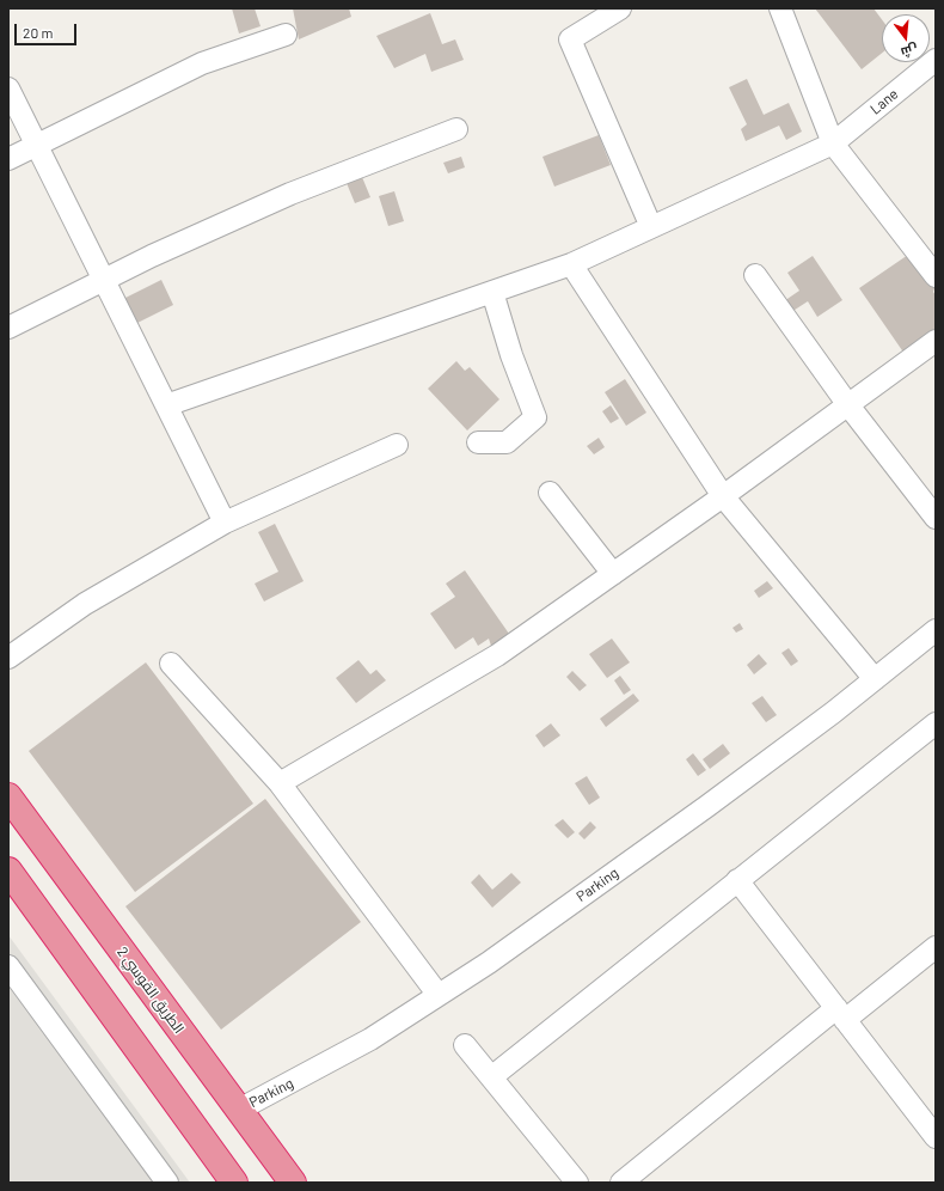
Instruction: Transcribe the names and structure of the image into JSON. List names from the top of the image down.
{
  "streets": {
    "highway": ["الطريق القوسي 2"],
    "street": ["Lane", "Parking"]
  },
  "crossings": [
    ["Parking", "الطريق القوسي 2"]
  ],
  "scale_bar": "20 m",
  "north": "bottom"
}
